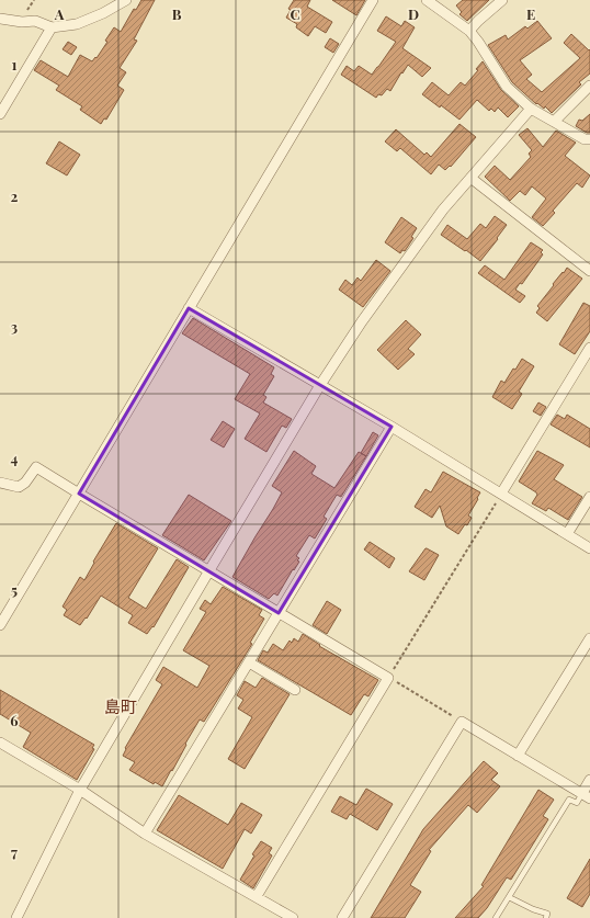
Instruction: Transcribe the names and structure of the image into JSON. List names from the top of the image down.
{
  "districts": ["島町"],
  "grid": {
    "columns": [
      "A",
      "B",
      "C",
      "D",
      "E"
    ],
    "rows": [
      "1",
      "2",
      "3",
      "4",
      "5",
      "6",
      "7"
    ]
  }
}
